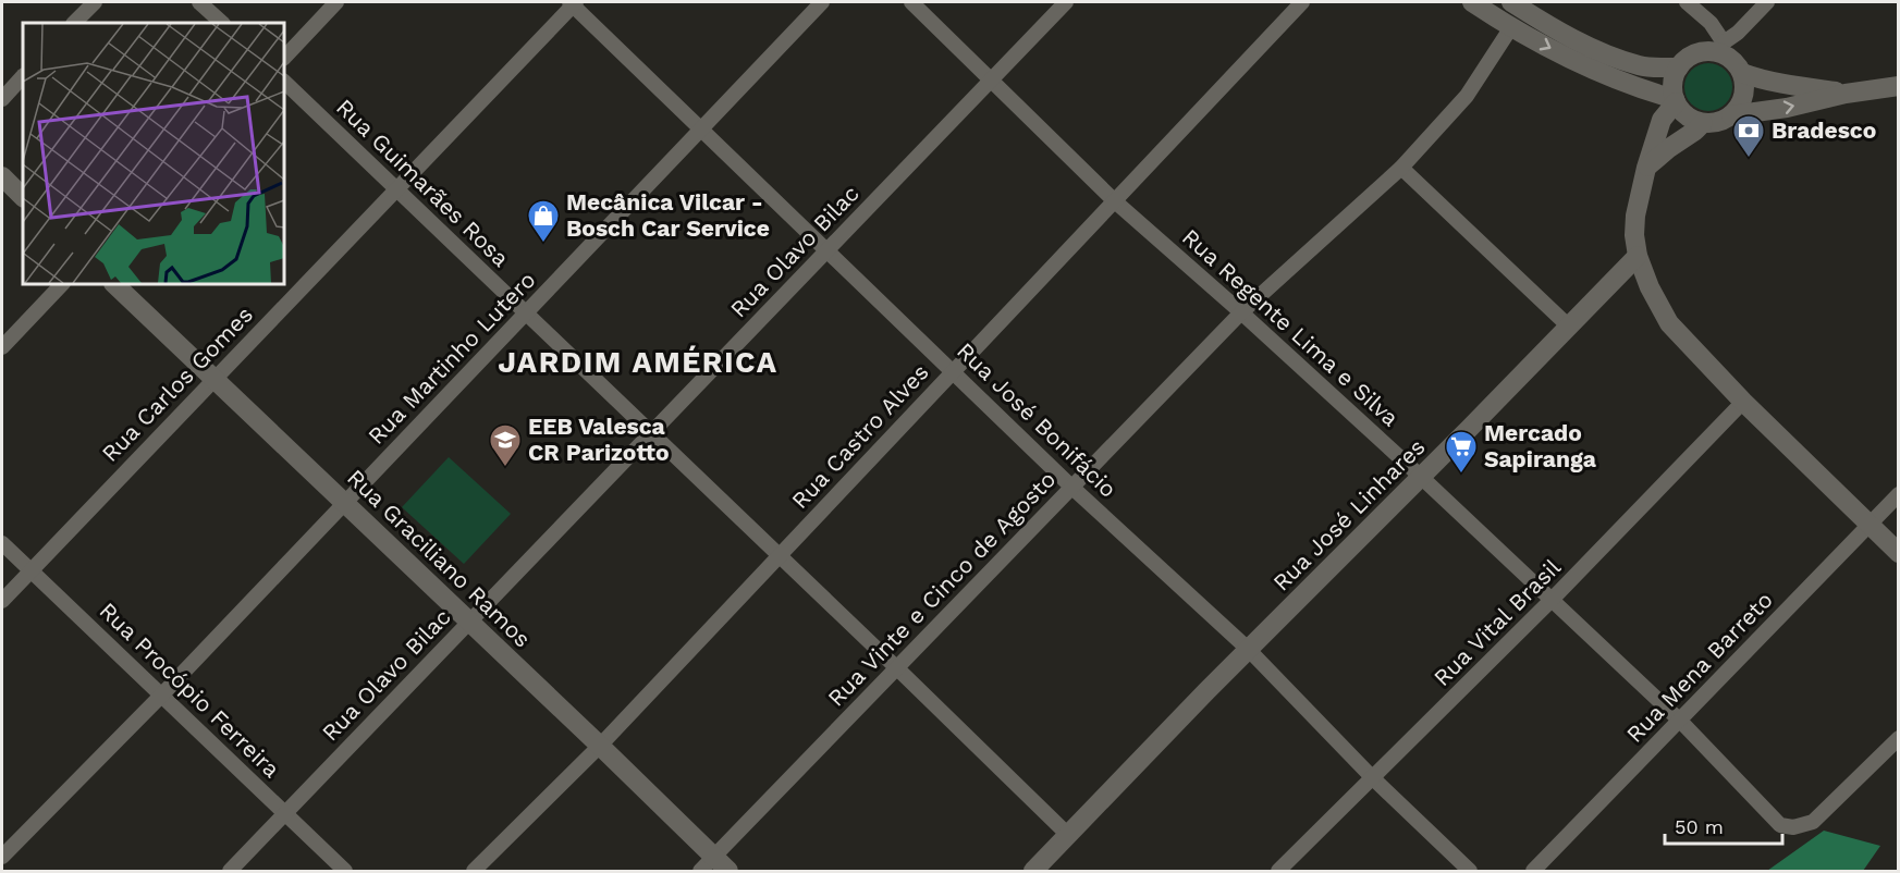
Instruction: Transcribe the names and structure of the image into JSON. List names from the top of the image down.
{
  "streets": {
    "street": [
      "Rua Guimarães Rosa",
      "Rua Olavo Bilac",
      "Rua Regente Lima e Silva",
      "Rua Martinho Lutero",
      "Rua Carlos Gomes",
      "Rua José Bonifácio",
      "Rua Castro Alves",
      "Rua José Linhares",
      "Rua Graciliano Ramos",
      "Rua Vinte e Cinco de Agosto",
      "Rua Vital Brasil",
      "Rua Mena Barreto",
      "Rua Procópio Ferreira"
    ]
  },
  "crossings": [
    ["Rua Guimarães Rosa", "Rua Olavo Bilac"],
    ["Rua Guimarães Rosa", "Rua Martinho Lutero"],
    ["Rua Guimarães Rosa", "Rua Carlos Gomes"],
    ["Rua Guimarães Rosa", "Rua Castro Alves"],
    ["Rua Guimarães Rosa", "Rua José Linhares"],
    ["Rua Guimarães Rosa", "Rua Vinte e Cinco de Agosto"],
    ["Rua Olavo Bilac", "Rua Regente Lima e Silva"],
    ["Rua Olavo Bilac", "Rua José Bonifácio"],
    ["Rua Olavo Bilac", "Rua Graciliano Ramos"],
    ["Rua Olavo Bilac", "Rua Procópio Ferreira"],
    ["Rua Regente Lima e Silva", "Rua Castro Alves"],
    ["Rua Regente Lima e Silva", "Rua José Linhares"],
    ["Rua Regente Lima e Silva", "Rua Vinte e Cinco de Agosto"],
    ["Rua Regente Lima e Silva", "Rua Vital Brasil"],
    ["Rua Regente Lima e Silva", "Rua Mena Barreto"],
    ["Rua Martinho Lutero", "Rua José Bonifácio"],
    ["Rua Martinho Lutero", "Rua Graciliano Ramos"],
    ["Rua Martinho Lutero", "Rua Procópio Ferreira"],
    ["Rua Carlos Gomes", "Rua José Bonifácio"],
    ["Rua Carlos Gomes", "Rua Graciliano Ramos"],
    ["Rua Carlos Gomes", "Rua Procópio Ferreira"],
    ["Rua José Bonifácio", "Rua Castro Alves"],
    ["Rua José Bonifácio", "Rua José Linhares"],
    ["Rua José Bonifácio", "Rua Vinte e Cinco de Agosto"],
    ["Rua José Bonifácio", "Rua Vital Brasil"],
    ["Rua Castro Alves", "Rua Graciliano Ramos"],
    ["Rua Graciliano Ramos", "Rua Vinte e Cinco de Agosto"]
  ],
  "districts": ["JARDIM AMÉRICA"],
  "places": {
    "bank": ["Bradesco"],
    "shop": ["Mecânica Vilcar - Bosch Car Service"],
    "school or university": ["EEB Valesca CR Parizotto"],
    "supermarket": ["Mercado Sapiranga"]
  },
  "scale_bar": "50 m"
}
